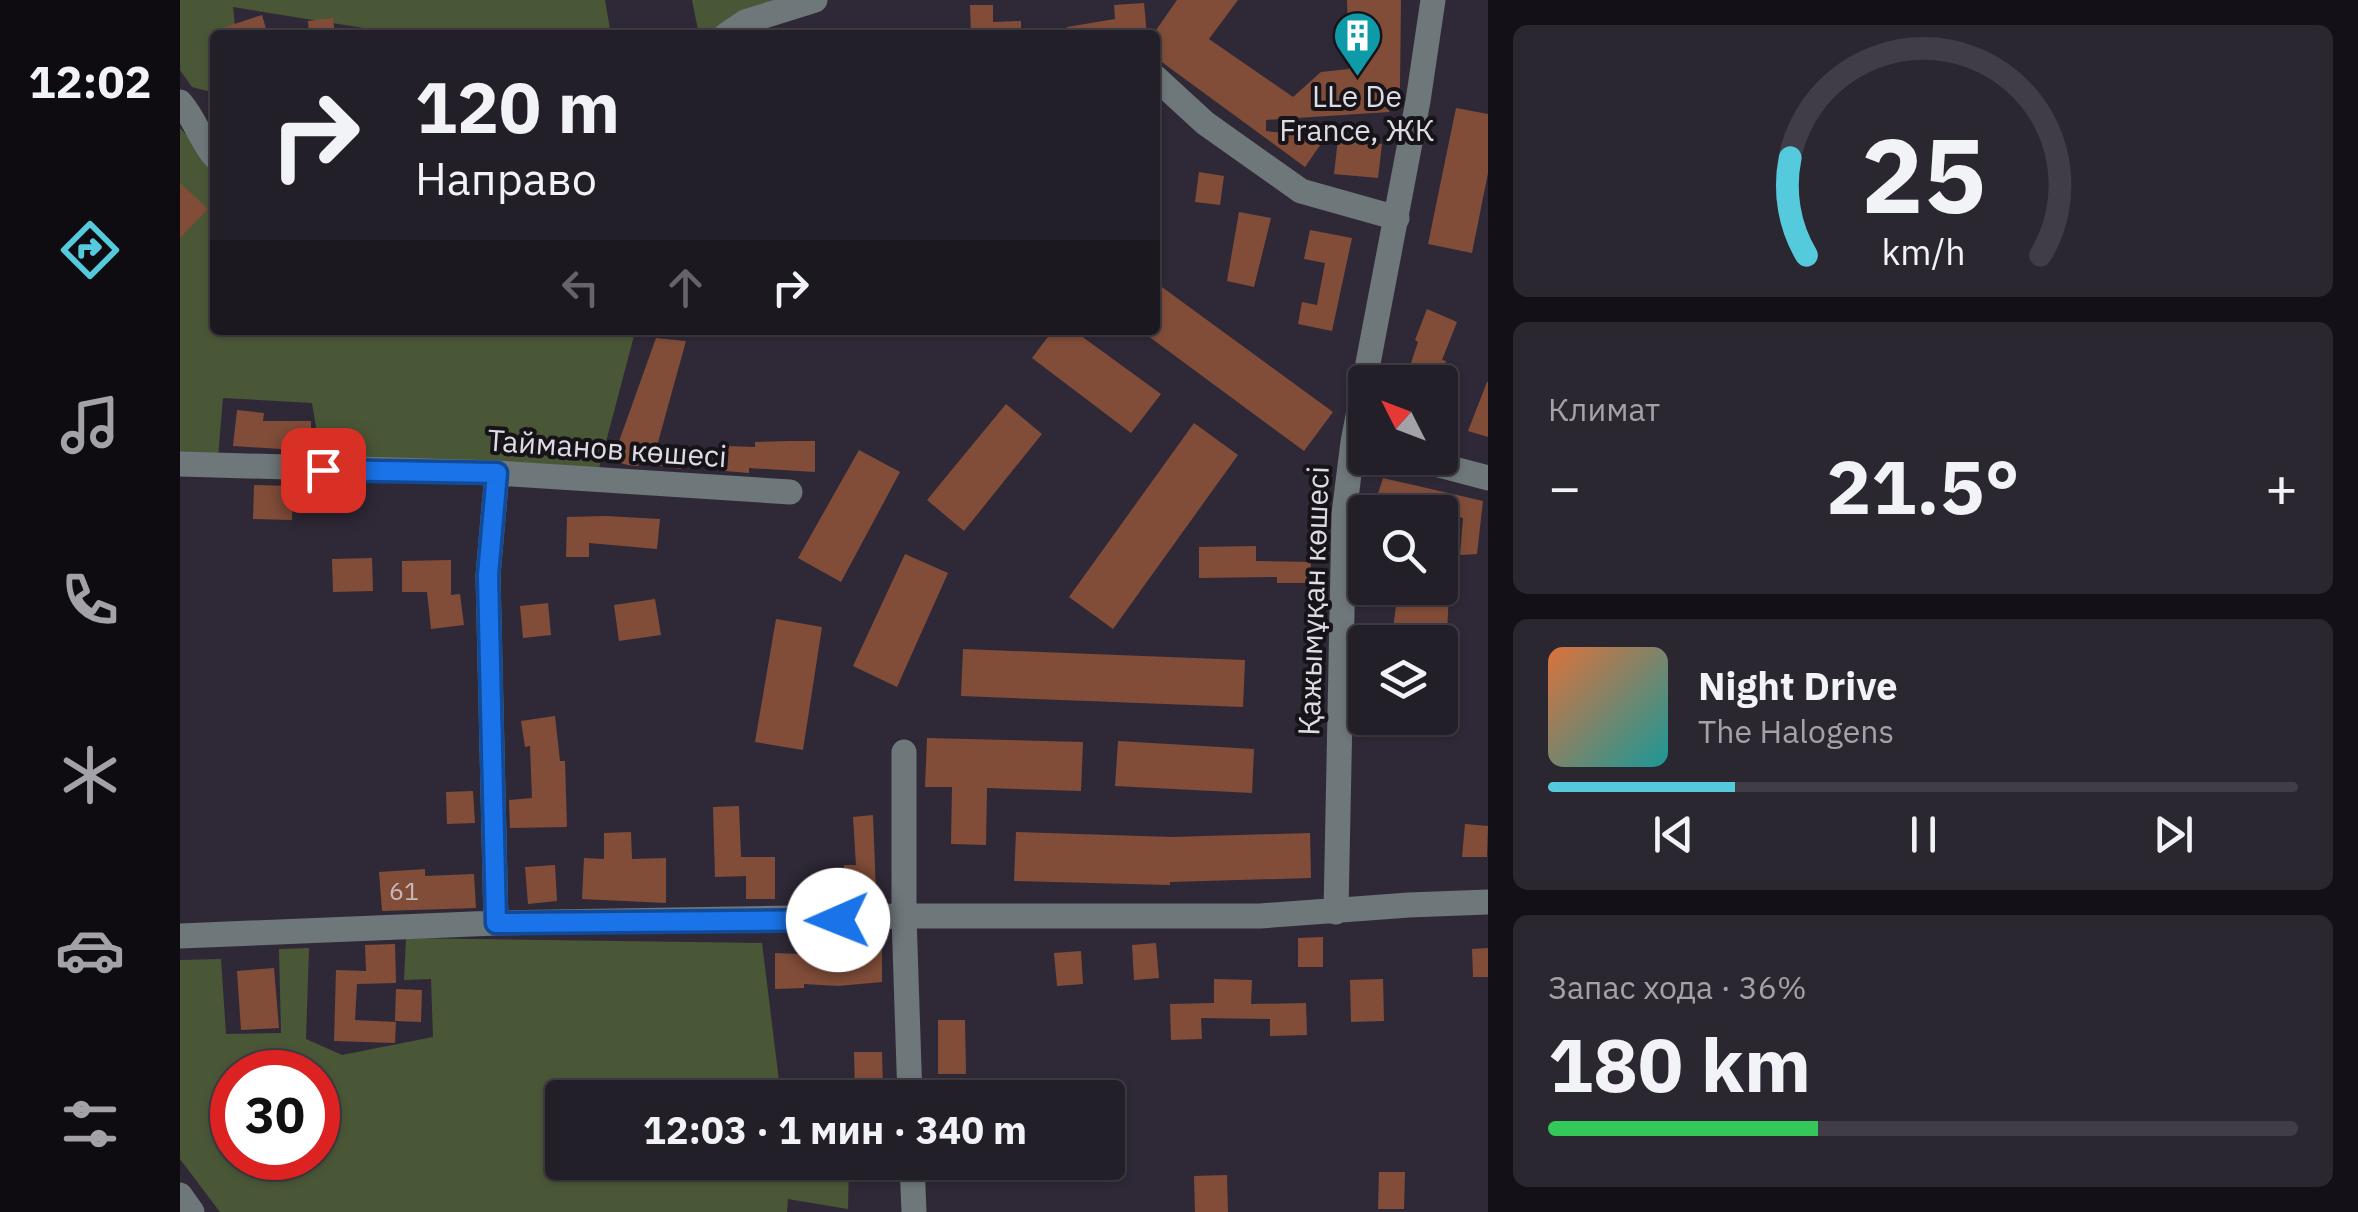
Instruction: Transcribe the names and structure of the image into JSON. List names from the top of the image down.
{
  "streets": {
    "street": ["Тайманов көшесі", "Қажымұқан көшесі"]
  },
  "places": {
    "building": ["LLe De France, ЖК"]
  },
  "house_numbers": ["61"],
  "north": "top left",
  "page": {
    "tabs": "12:02",
    "turn": ["120 m", "Направо"],
    "tile": [
      "Климат",
      ["Запас хода · 36%", "180 km"]
    ],
    "heat": ["−", "21.5°", "+"],
    "song": ["Night Drive", "The Halogens"],
    "limit": "30",
    "trip": "12:03 · 1 мин · 340 m",
    "gauge": ["25", "km/h"]
  }
}
